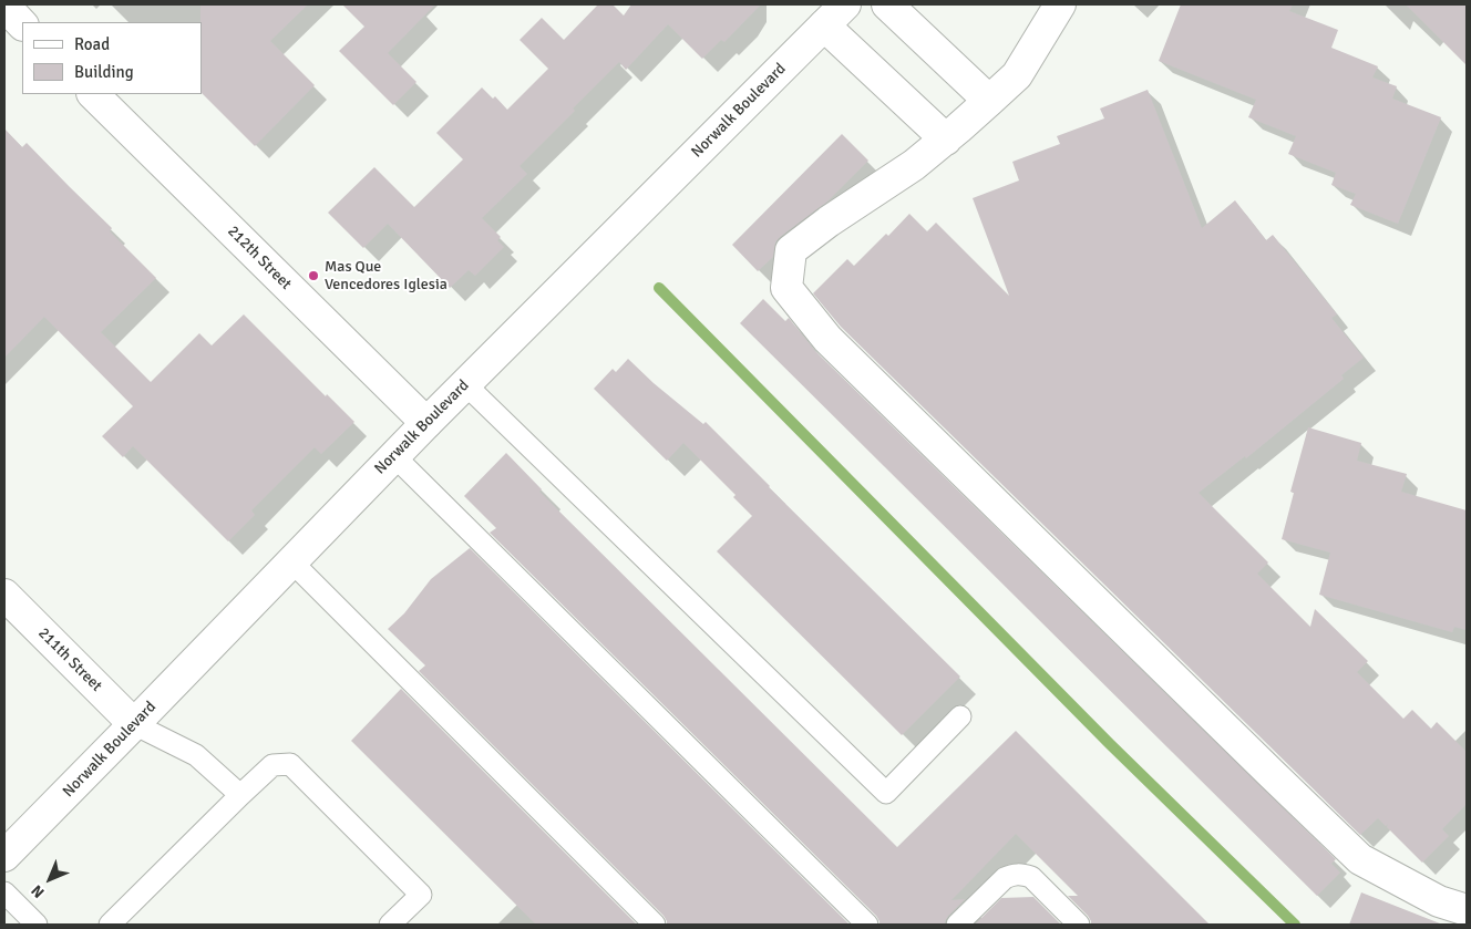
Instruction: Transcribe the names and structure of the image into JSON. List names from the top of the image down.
{
  "streets": {
    "street": ["Norwalk Boulevard", "212th Street", "211th Street"]
  },
  "crossings": [
    ["Norwalk Boulevard", "212th Street"],
    ["Norwalk Boulevard", "211th Street"]
  ],
  "places": ["Mas Que Vencedores Iglesia"],
  "legend": ["Road", "Building"],
  "north": "bottom left"
}
